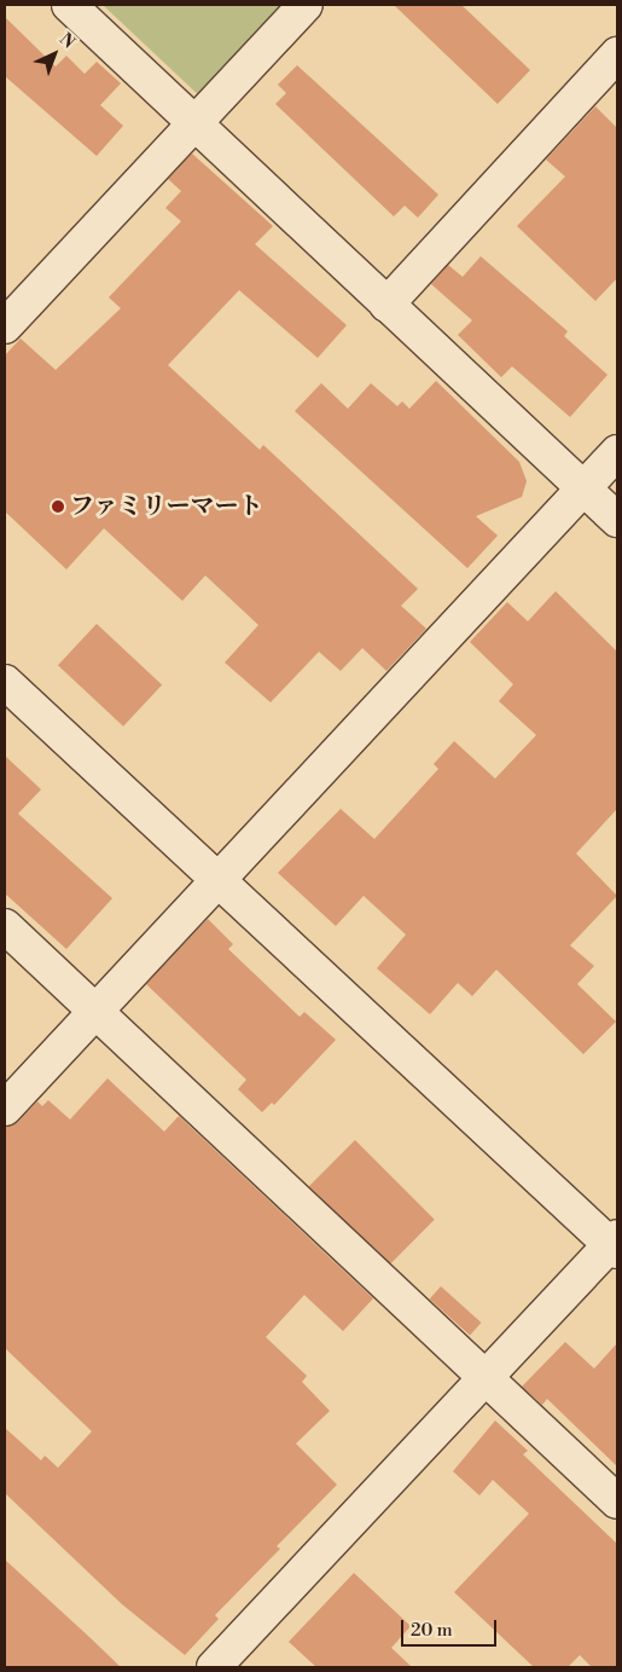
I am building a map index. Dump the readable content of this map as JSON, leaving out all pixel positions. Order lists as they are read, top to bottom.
{
  "places": ["ファミリーマート"],
  "scale_bar": "20 m",
  "north": "top right"
}
